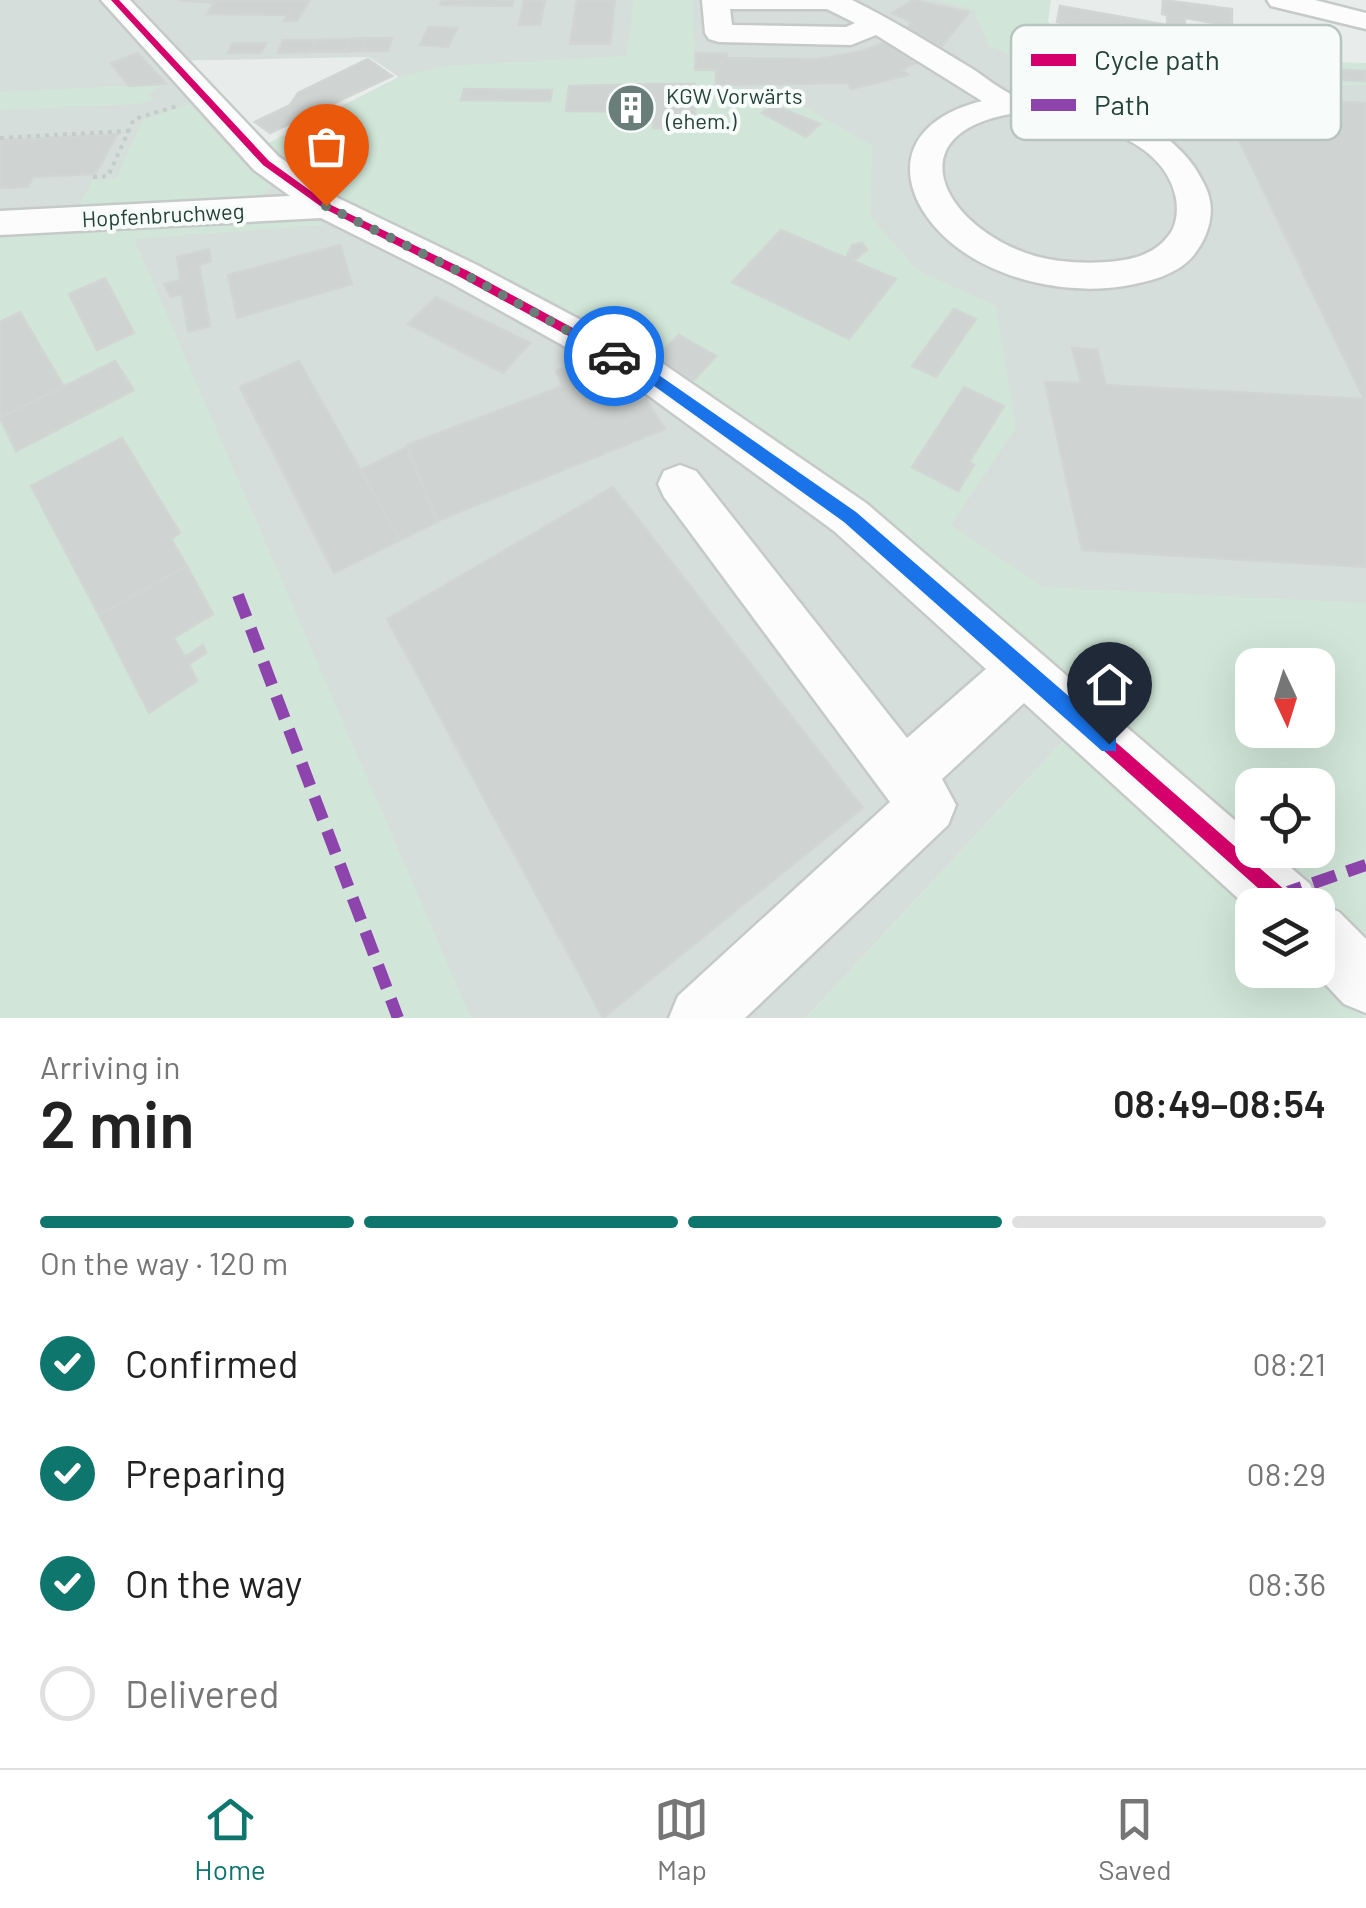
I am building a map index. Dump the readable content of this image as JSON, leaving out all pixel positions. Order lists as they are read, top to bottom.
{
  "streets": {
    "street": ["Hopfenbruchweg"]
  },
  "places": {
    "building": ["KGW Vorwärts (ehem.)"]
  },
  "legend": ["Cycle path", "Path"],
  "north": "bottom",
  "page": {
    "heading": ["2 min", "Arriving in", "08:49–08:54"],
    "bar": "On the way · 120 m",
    "list": [
      ["Confirmed", "08:21"],
      ["Preparing", "08:29"],
      ["On the way", "08:36"],
      "Delivered"
    ],
    "tabs": ["Home", "Map", "Saved"]
  }
}
